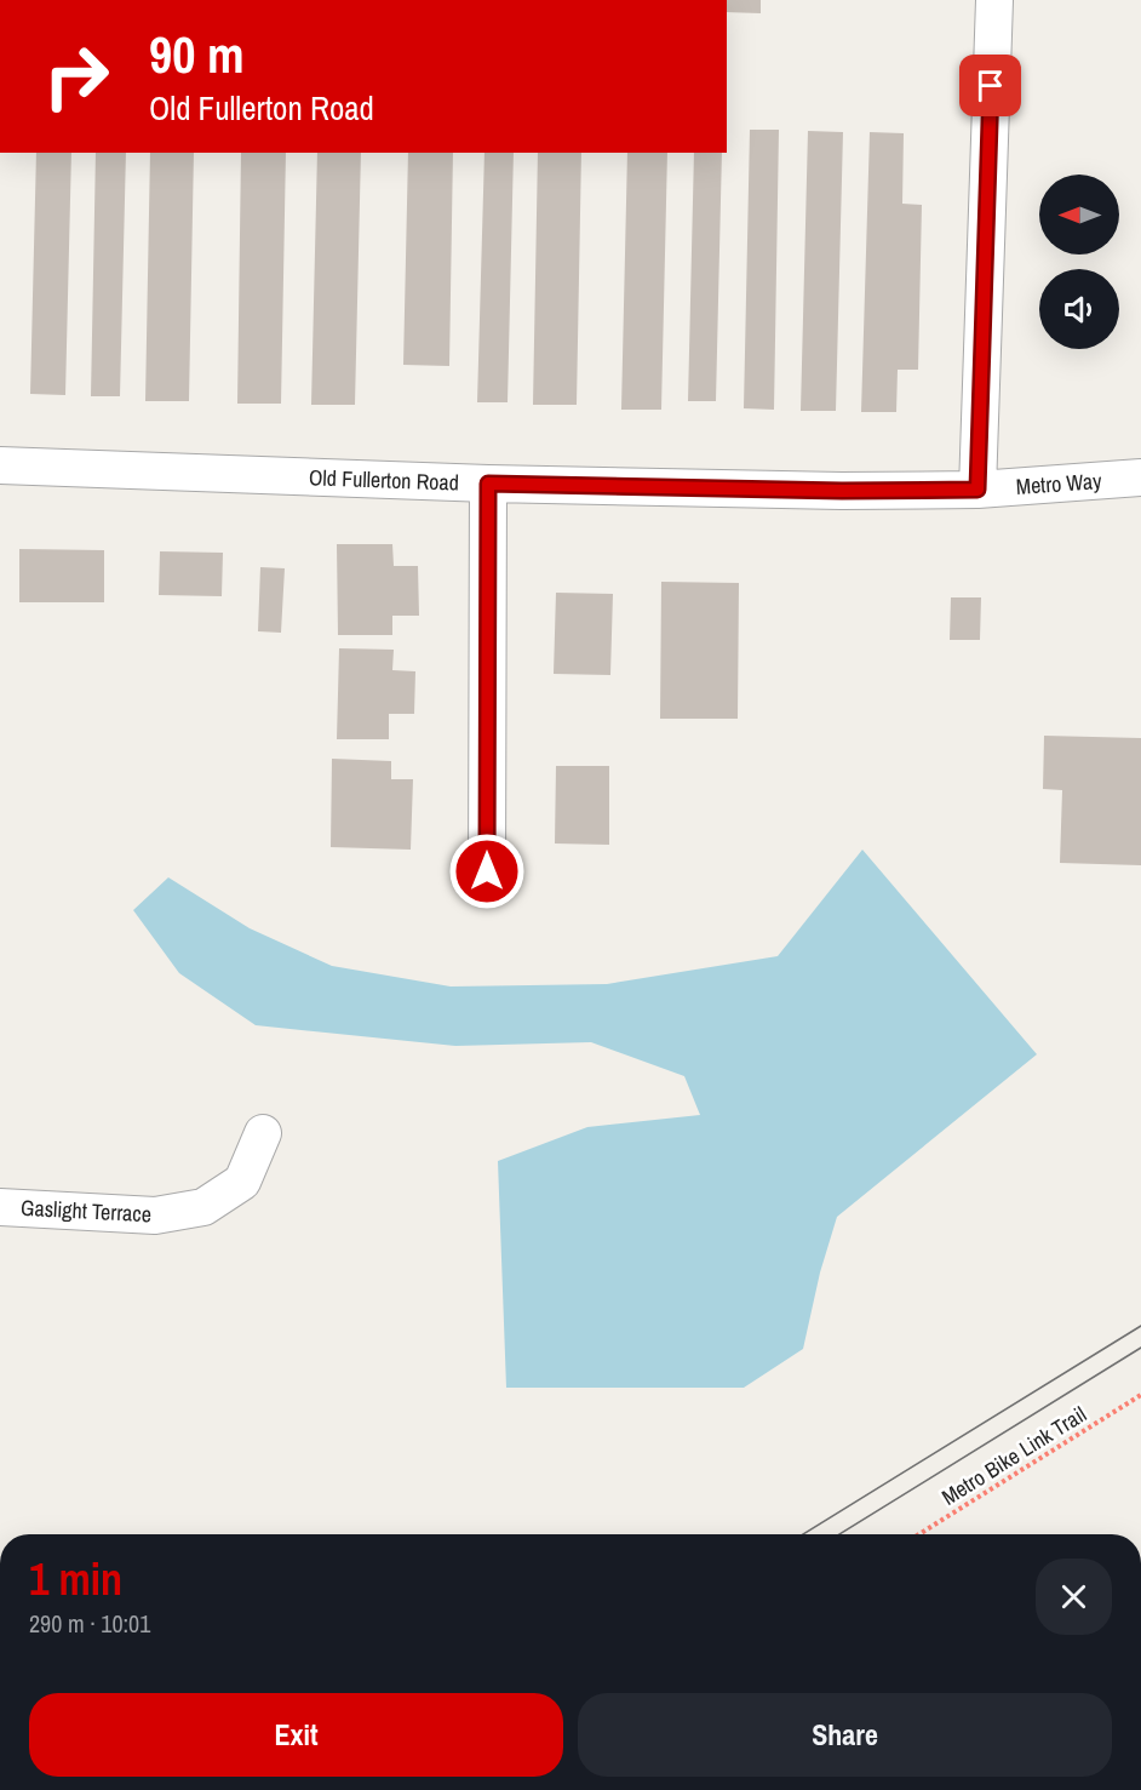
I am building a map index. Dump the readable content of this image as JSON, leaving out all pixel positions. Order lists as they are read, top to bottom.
{
  "streets": {
    "street": ["Old Fullerton Road", "Metro Way", "Gaslight Terrace"],
    "path": ["Metro Bike Link Trail"]
  },
  "crossings": [
    ["Old Fullerton Road", "Metro Way"]
  ],
  "north": "left",
  "page": {
    "turn": ["90 m", "Old Fullerton Road"],
    "heading": ["1 min", "290 m · 10:01"],
    "buttons": ["Exit", "Share"]
  }
}
